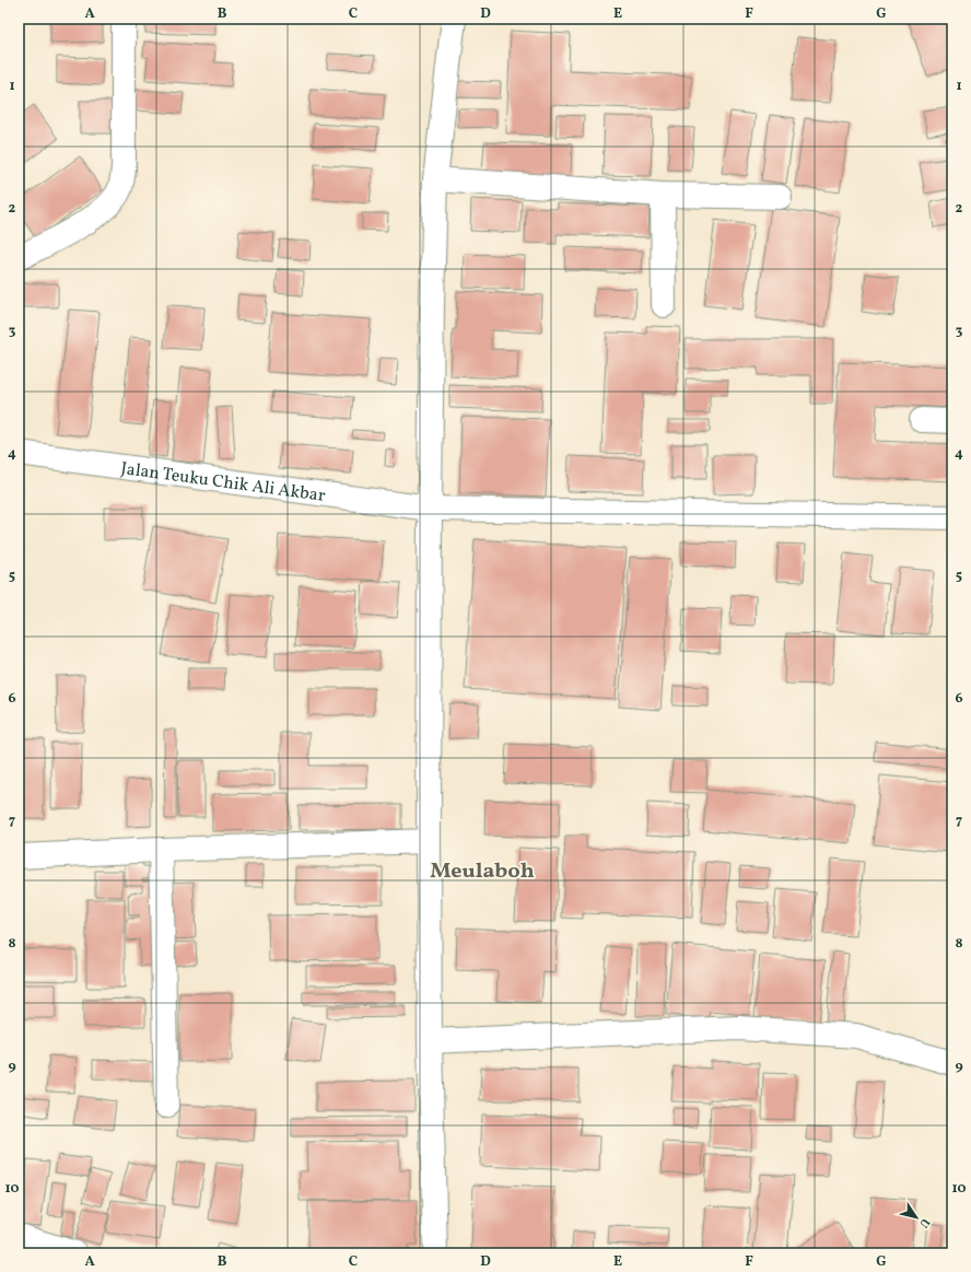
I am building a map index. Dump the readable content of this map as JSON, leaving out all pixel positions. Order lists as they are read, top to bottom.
{
  "streets": {
    "street": ["Jalan Teuku Chik Ali Akbar"]
  },
  "districts": ["Meulaboh"],
  "north": "bottom right",
  "grid": {
    "columns": [
      "A",
      "B",
      "C",
      "D",
      "E",
      "F",
      "G"
    ],
    "rows": [
      "1",
      "2",
      "3",
      "4",
      "5",
      "6",
      "7",
      "8",
      "9",
      "10"
    ]
  }
}
